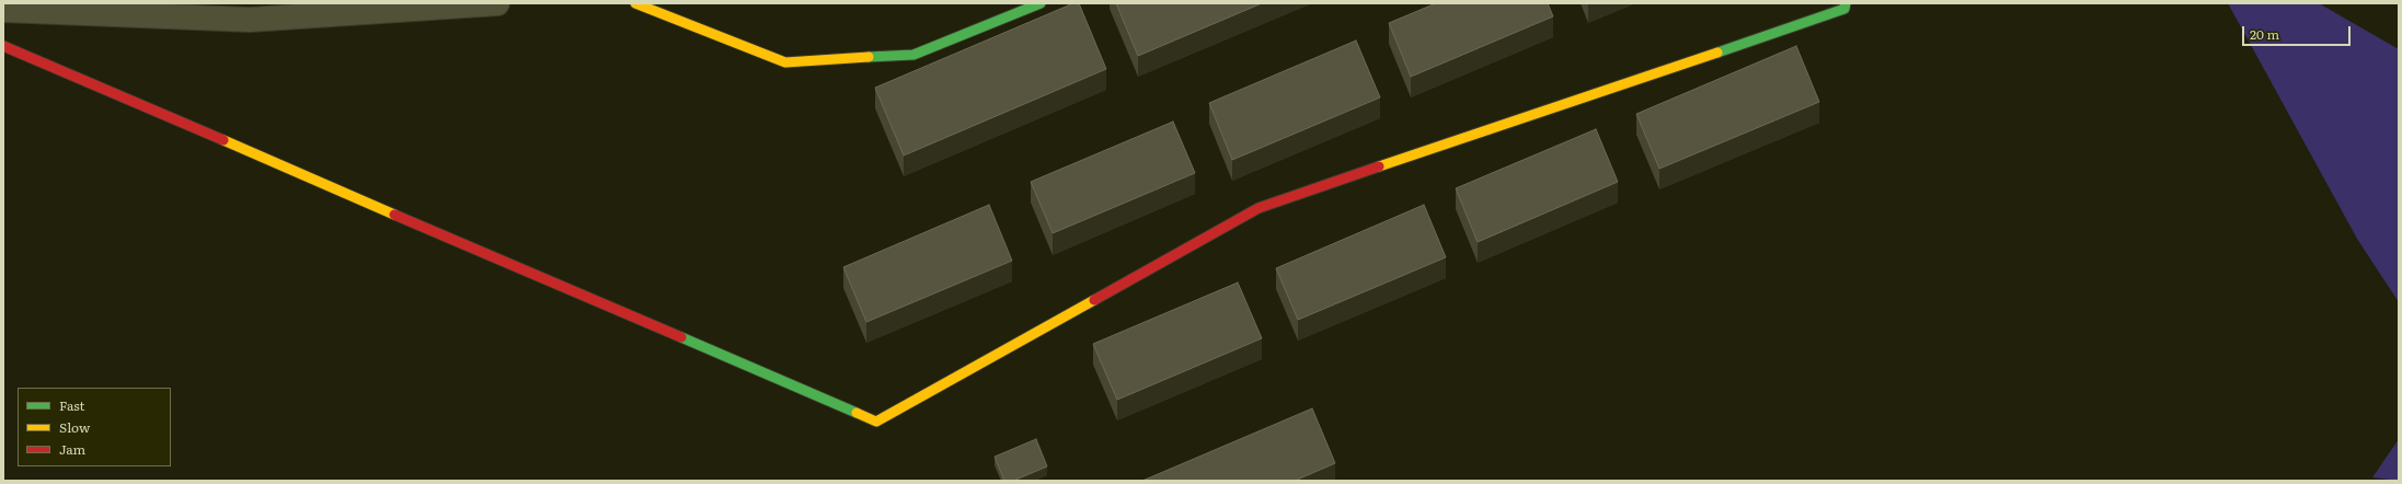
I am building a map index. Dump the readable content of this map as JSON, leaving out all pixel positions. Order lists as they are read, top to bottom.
{
  "legend": ["Fast", "Slow", "Jam"],
  "scale_bar": "20 m"
}
